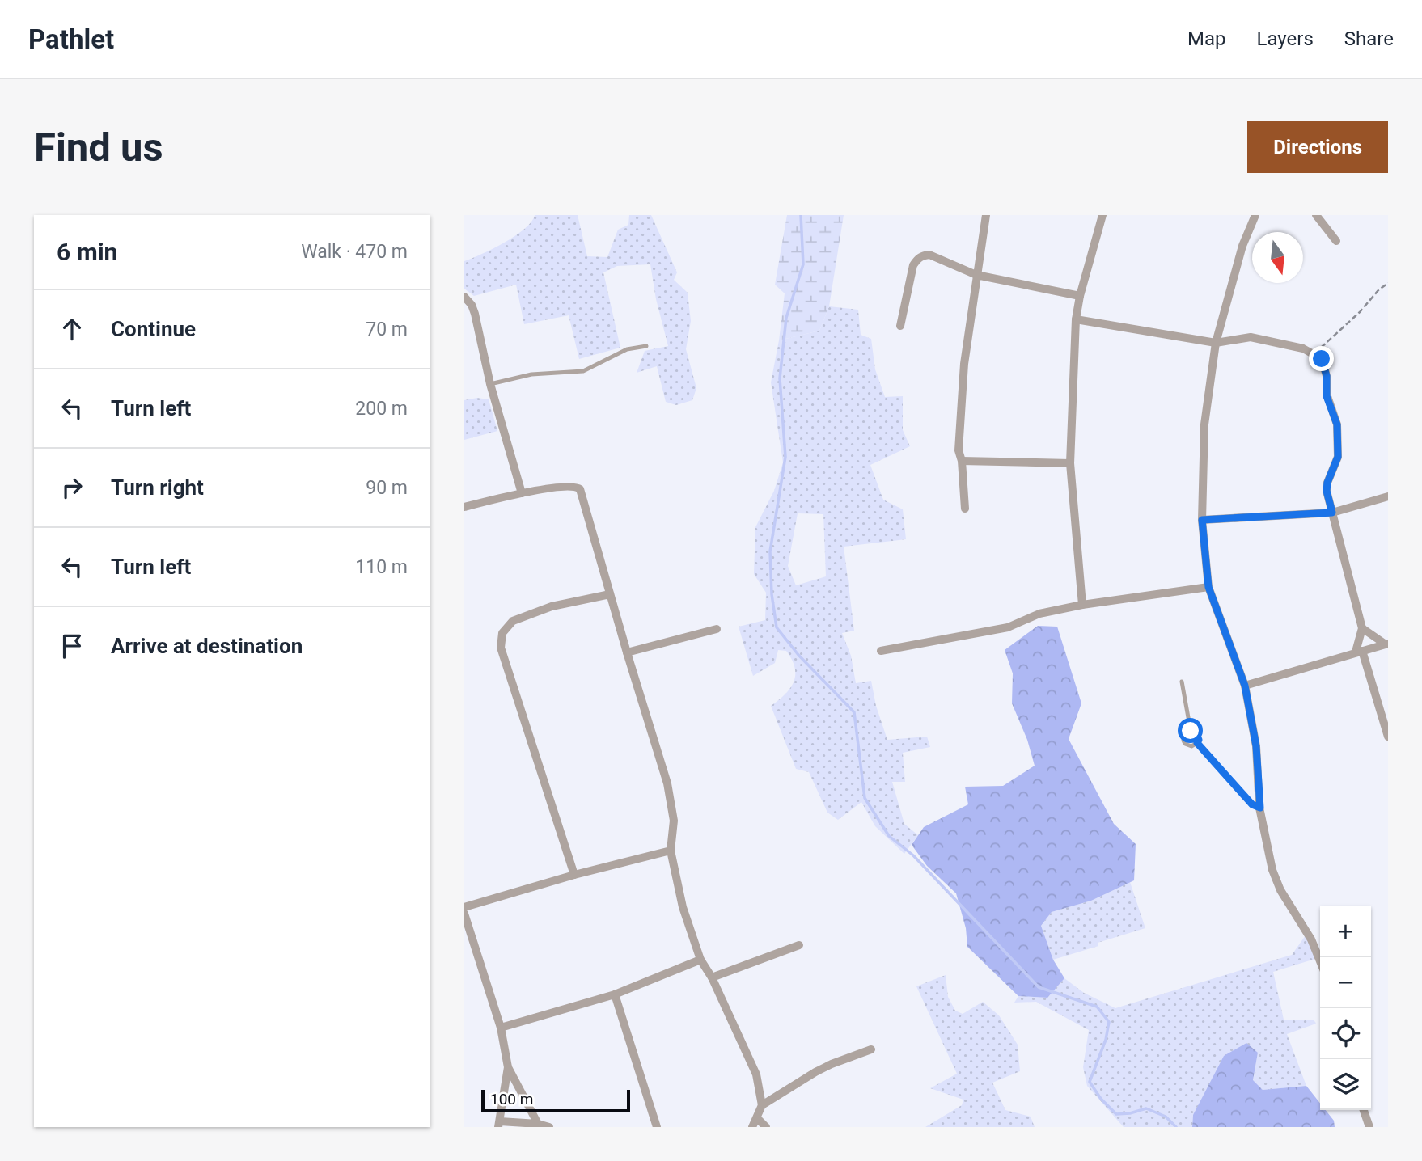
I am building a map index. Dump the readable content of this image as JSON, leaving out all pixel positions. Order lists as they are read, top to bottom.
{
  "scale_bar": "100 m",
  "north": "bottom",
  "page": {
    "header": "Pathlet",
    "nav": ["Map", "Layers", "Share"],
    "buttons": "Directions",
    "title": "Find us",
    "heading": ["6 min", "Walk · 470 m"],
    "list": [
      ["Continue", "70 m"],
      ["Turn left", "200 m"],
      ["Turn right", "90 m"],
      ["Turn left", "110 m"],
      "Arrive at destination"
    ],
    "map_buttons": ["+", "−"],
    "scale": "100 m"
  }
}
